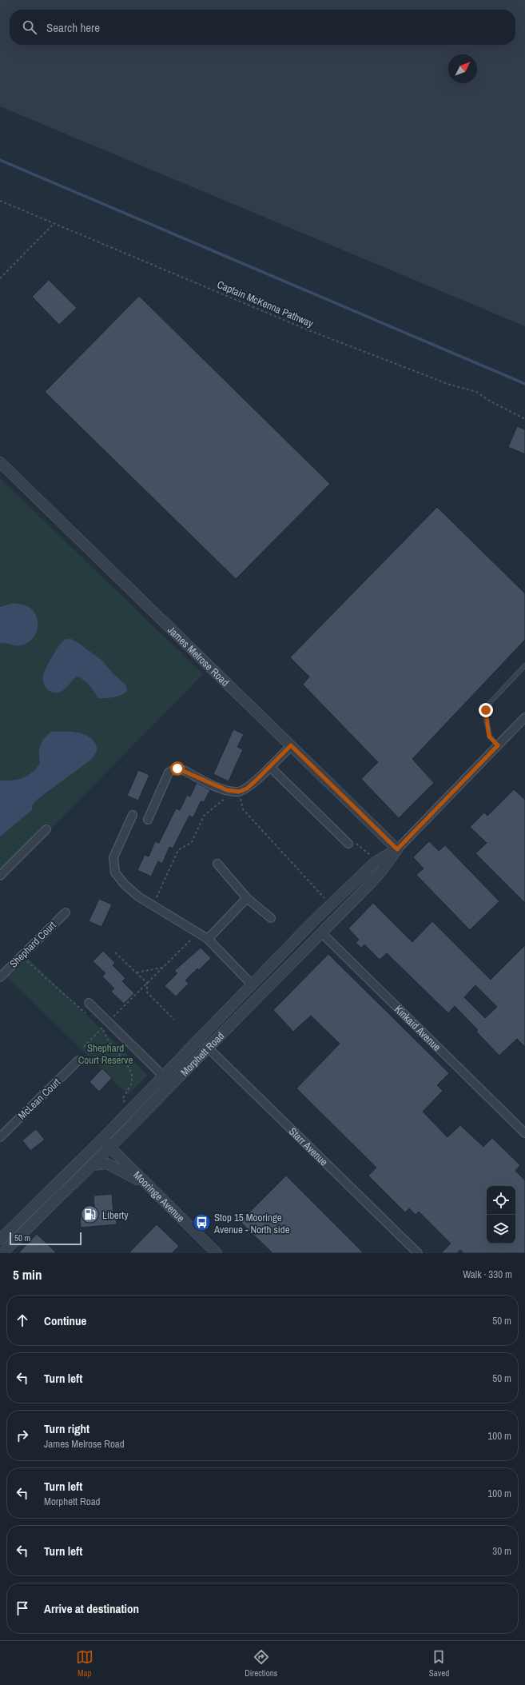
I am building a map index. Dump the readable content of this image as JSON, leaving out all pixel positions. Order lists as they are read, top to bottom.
{
  "streets": {
    "street": [
      "James Melrose Road",
      "Shephard Court",
      "Kinkaid Avenue",
      "Morphett Road",
      "McLean Court",
      "Starr Avenue",
      "Mooringe Avenue"
    ],
    "path": ["Captain McKenna Pathway"]
  },
  "crossings": [
    ["James Melrose Road", "Morphett Road"],
    ["Kinkaid Avenue", "Morphett Road"],
    ["Morphett Road", "Starr Avenue"],
    ["Morphett Road", "Mooringe Avenue"]
  ],
  "parks": ["Shephard Court Reserve"],
  "places": {
    "fuel station": ["Liberty"],
    "bus stop": ["Stop 15 Mooringe Avenue - North side"]
  },
  "scale_bar": "50 m",
  "north": "top right",
  "page": {
    "search": "Search here",
    "scale": "50 m",
    "heading": ["5 min", "Walk · 330 m"],
    "list": [
      ["Continue", "50 m"],
      ["Turn left", "50 m"],
      ["Turn right", "James Melrose Road", "100 m"],
      ["Turn left", "Morphett Road", "100 m"],
      ["Turn left", "30 m"],
      "Arrive at destination"
    ],
    "nav": ["Map", "Directions", "Saved"]
  }
}
